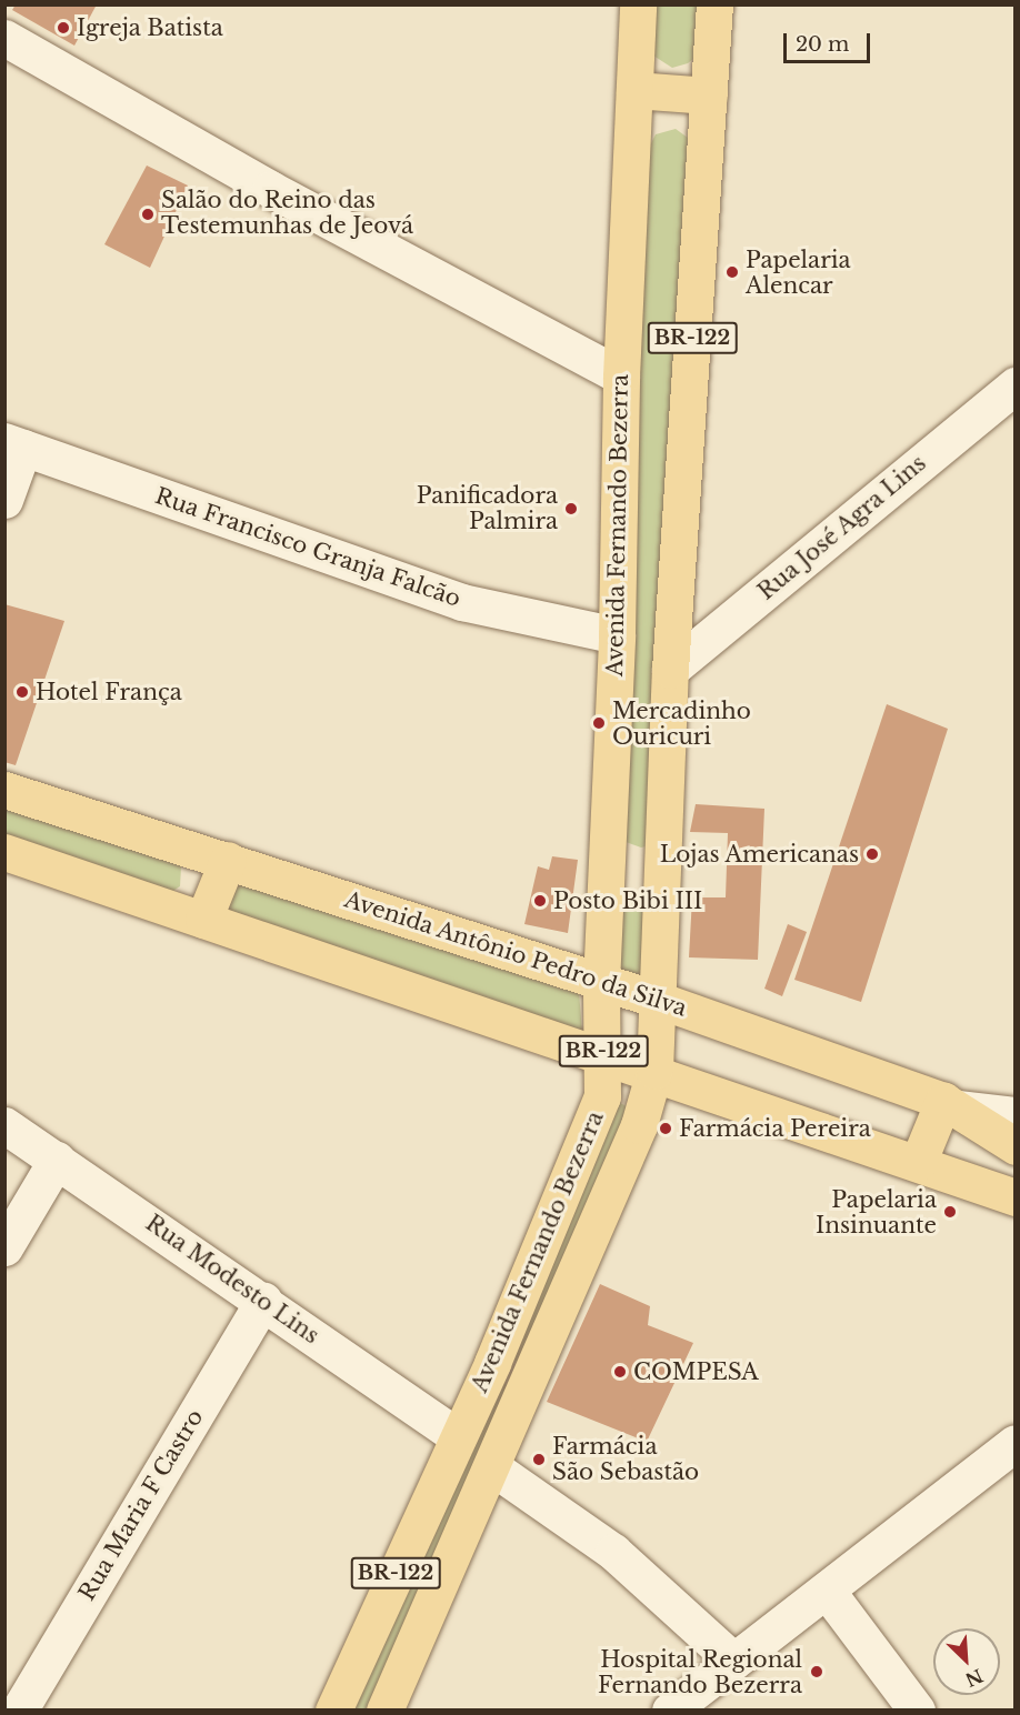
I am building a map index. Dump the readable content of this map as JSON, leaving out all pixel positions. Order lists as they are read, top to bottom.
{
  "streets": {
    "main road": ["BR-122", "Avenida Fernando Bezerra", "Avenida Antônio Pedro da Silva"],
    "street": [
      "Rua José Agra Lins",
      "Rua Francisco Granja Falcão",
      "Rua Modesto Lins",
      "Rua Maria F Castro"
    ]
  },
  "crossings": [
    ["Avenida Fernando Bezerra", "Rua José Agra Lins"],
    ["Avenida Fernando Bezerra", "Rua Francisco Granja Falcão"],
    ["Avenida Fernando Bezerra", "Avenida Antônio Pedro da Silva"],
    ["Avenida Fernando Bezerra", "Rua Modesto Lins"],
    ["Rua Modesto Lins", "Rua Maria F Castro"]
  ],
  "places": [
    "Igreja Batista",
    "Salão do Reino das Testemunhas de Jeová",
    "Papelaria Alencar",
    "Panificadora Palmira",
    "Hotel França",
    "Mercadinho Ouricuri",
    "Lojas Americanas",
    "Posto Bibi III",
    "Farmácia Pereira",
    "Papelaria Insinuante",
    "COMPESA",
    "Farmácia São Sebastão",
    "Hospital Regional Fernando Bezerra"
  ],
  "scale_bar": "20 m",
  "north": "bottom right"
}
